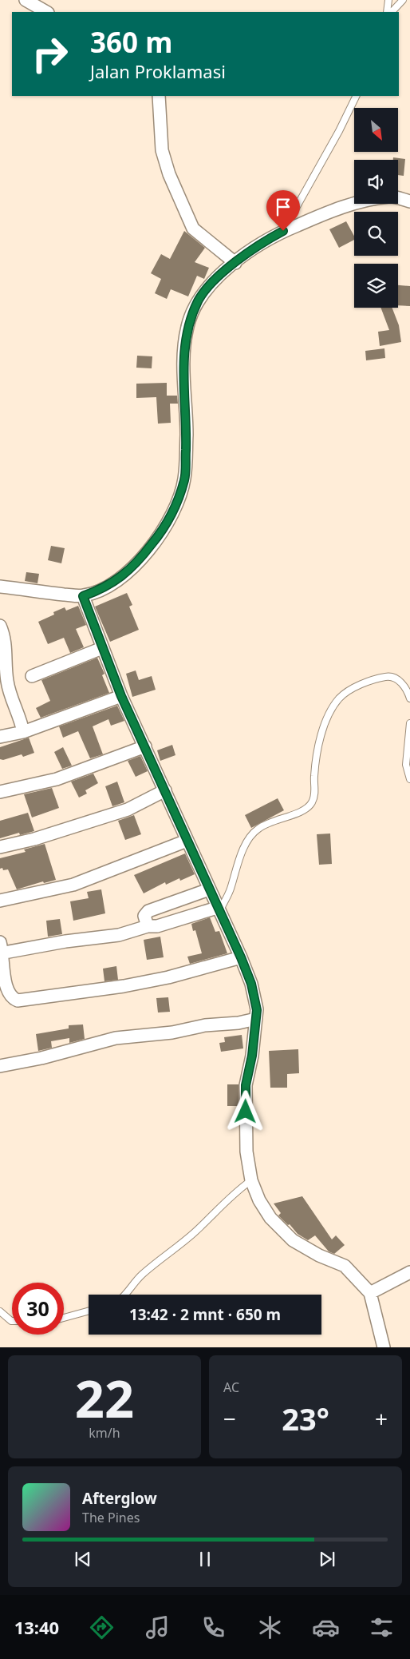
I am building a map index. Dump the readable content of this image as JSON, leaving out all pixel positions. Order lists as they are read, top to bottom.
{
  "north": "bottom right",
  "page": {
    "turn": ["360 m", "Jalan Proklamasi"],
    "limit": "30",
    "trip": "13:42 · 2 mnt · 650 m",
    "tile": [
      ["22", "km/h"],
      "AC"
    ],
    "heat": ["−", "23°", "+"],
    "song": ["Afterglow", "The Pines"],
    "tabs": "13:40"
  }
}
